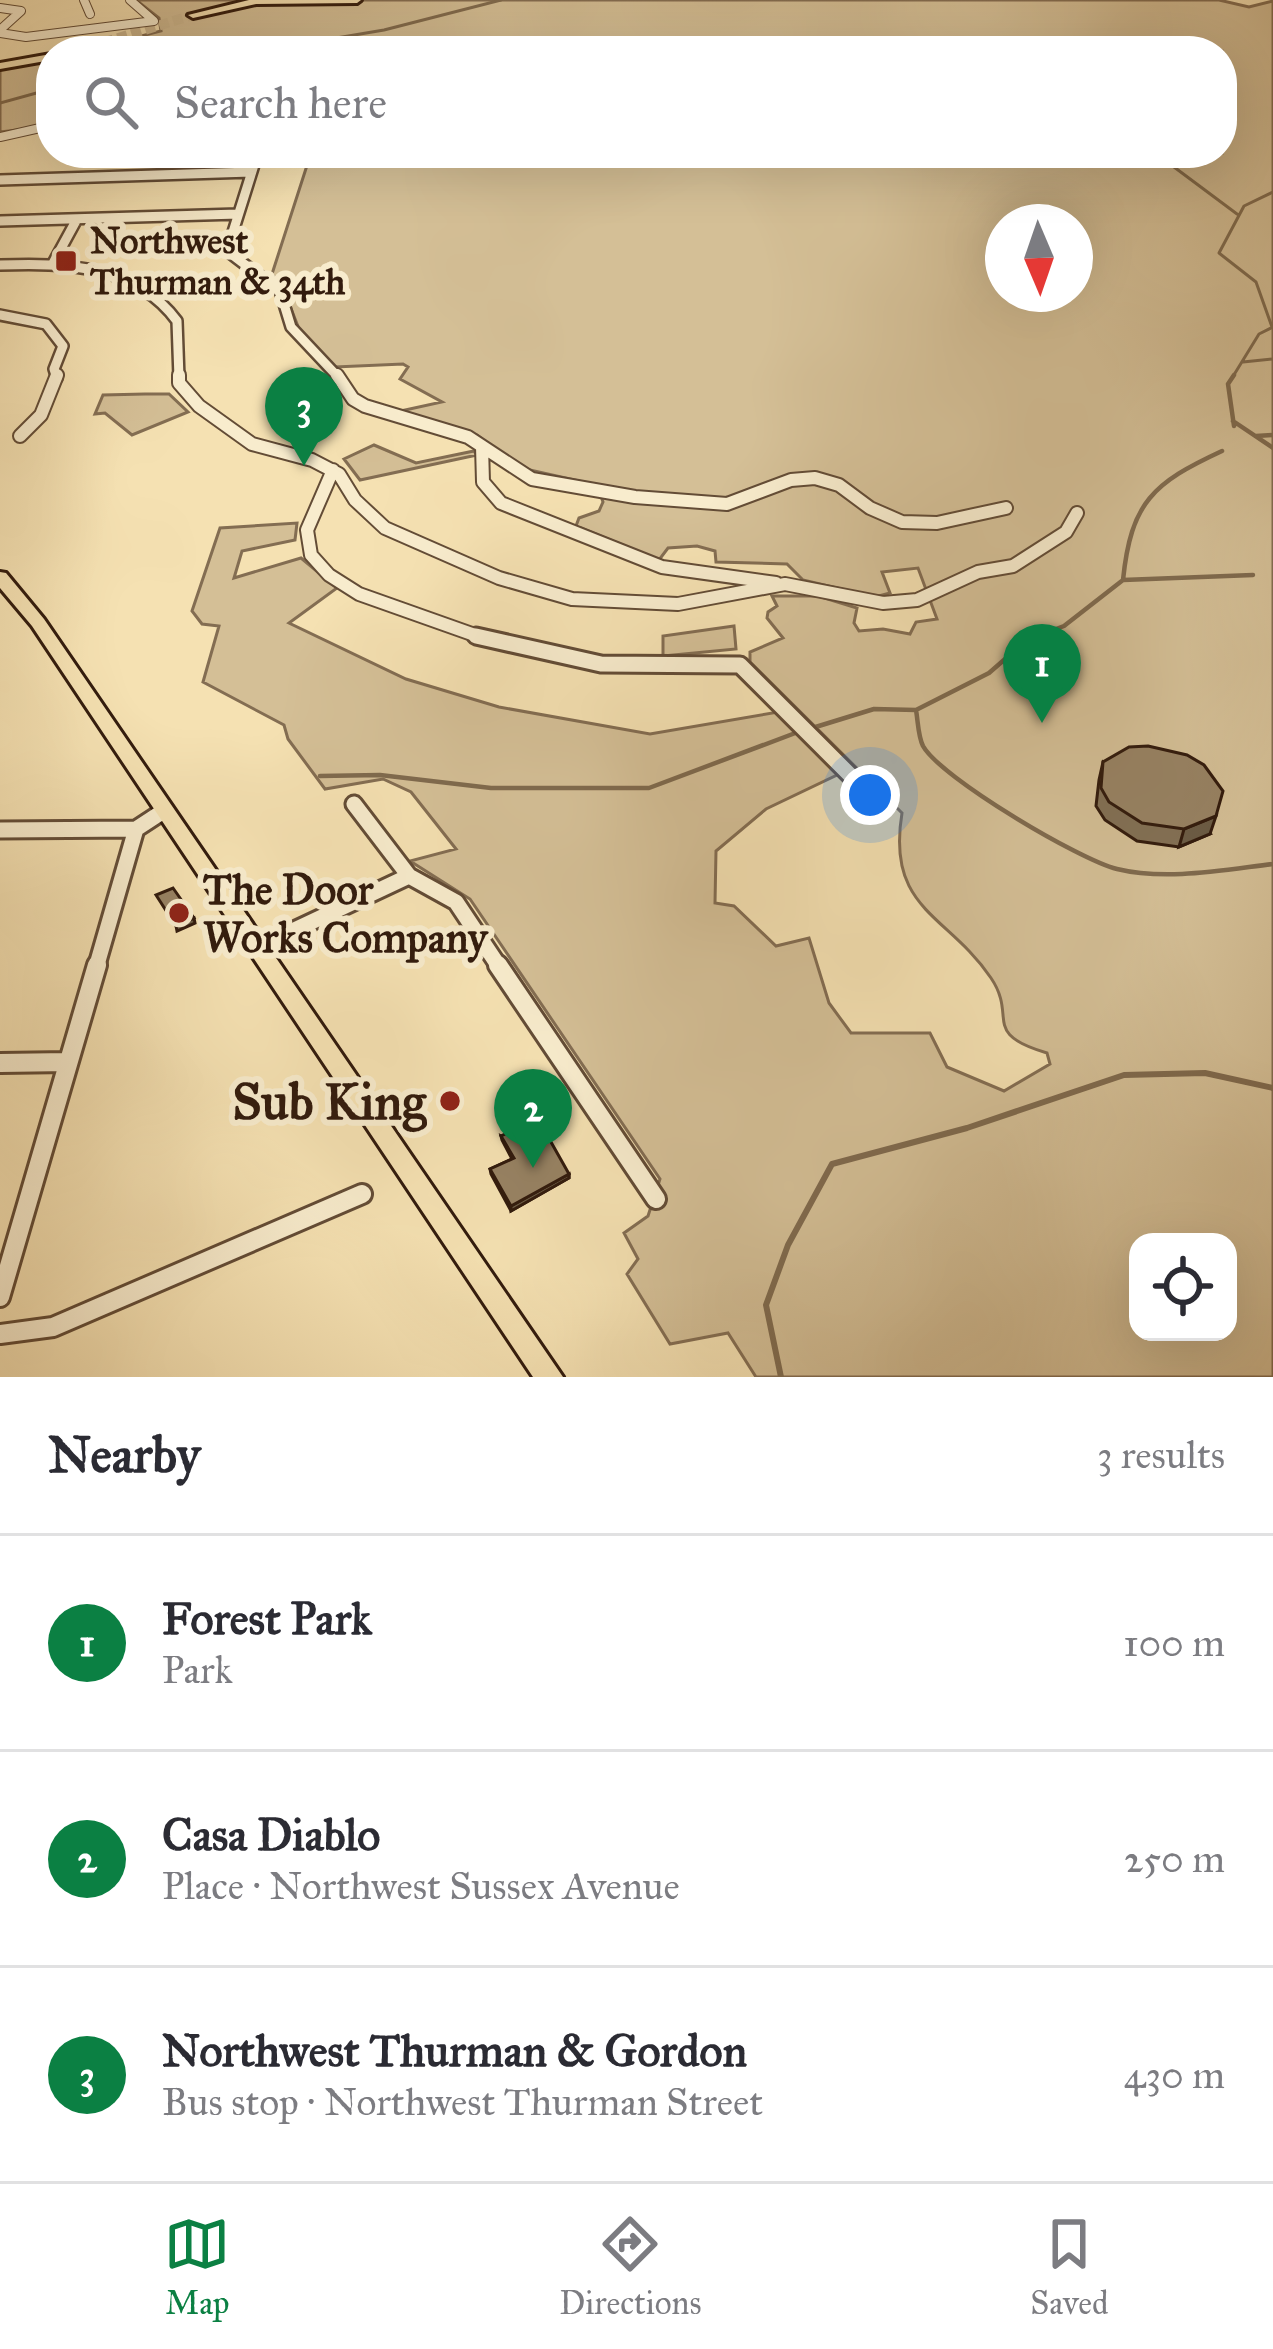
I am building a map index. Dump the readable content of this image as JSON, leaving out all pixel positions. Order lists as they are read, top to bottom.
{
  "places": {
    "transit": ["Northwest Thurman & 34th"],
    "other": ["The Door Works Company", "Sub King"]
  },
  "north": "bottom",
  "page": {
    "search": "Search here",
    "pins": ["3", "1", "2"],
    "heading": ["Nearby", "3 results"],
    "list": [
      {
        "mark": "1",
        "name": "Forest Park",
        "note": "Park",
        "value": "100 m"
      },
      {
        "mark": "2",
        "name": "Casa Diablo",
        "note": "Place · Northwest Sussex Avenue",
        "value": "250 m"
      },
      {
        "mark": "3",
        "name": "Northwest Thurman & Gordon",
        "note": "Bus stop · Northwest Thurman Street",
        "value": "430 m"
      }
    ],
    "nav": ["Map", "Directions", "Saved"]
  }
}
